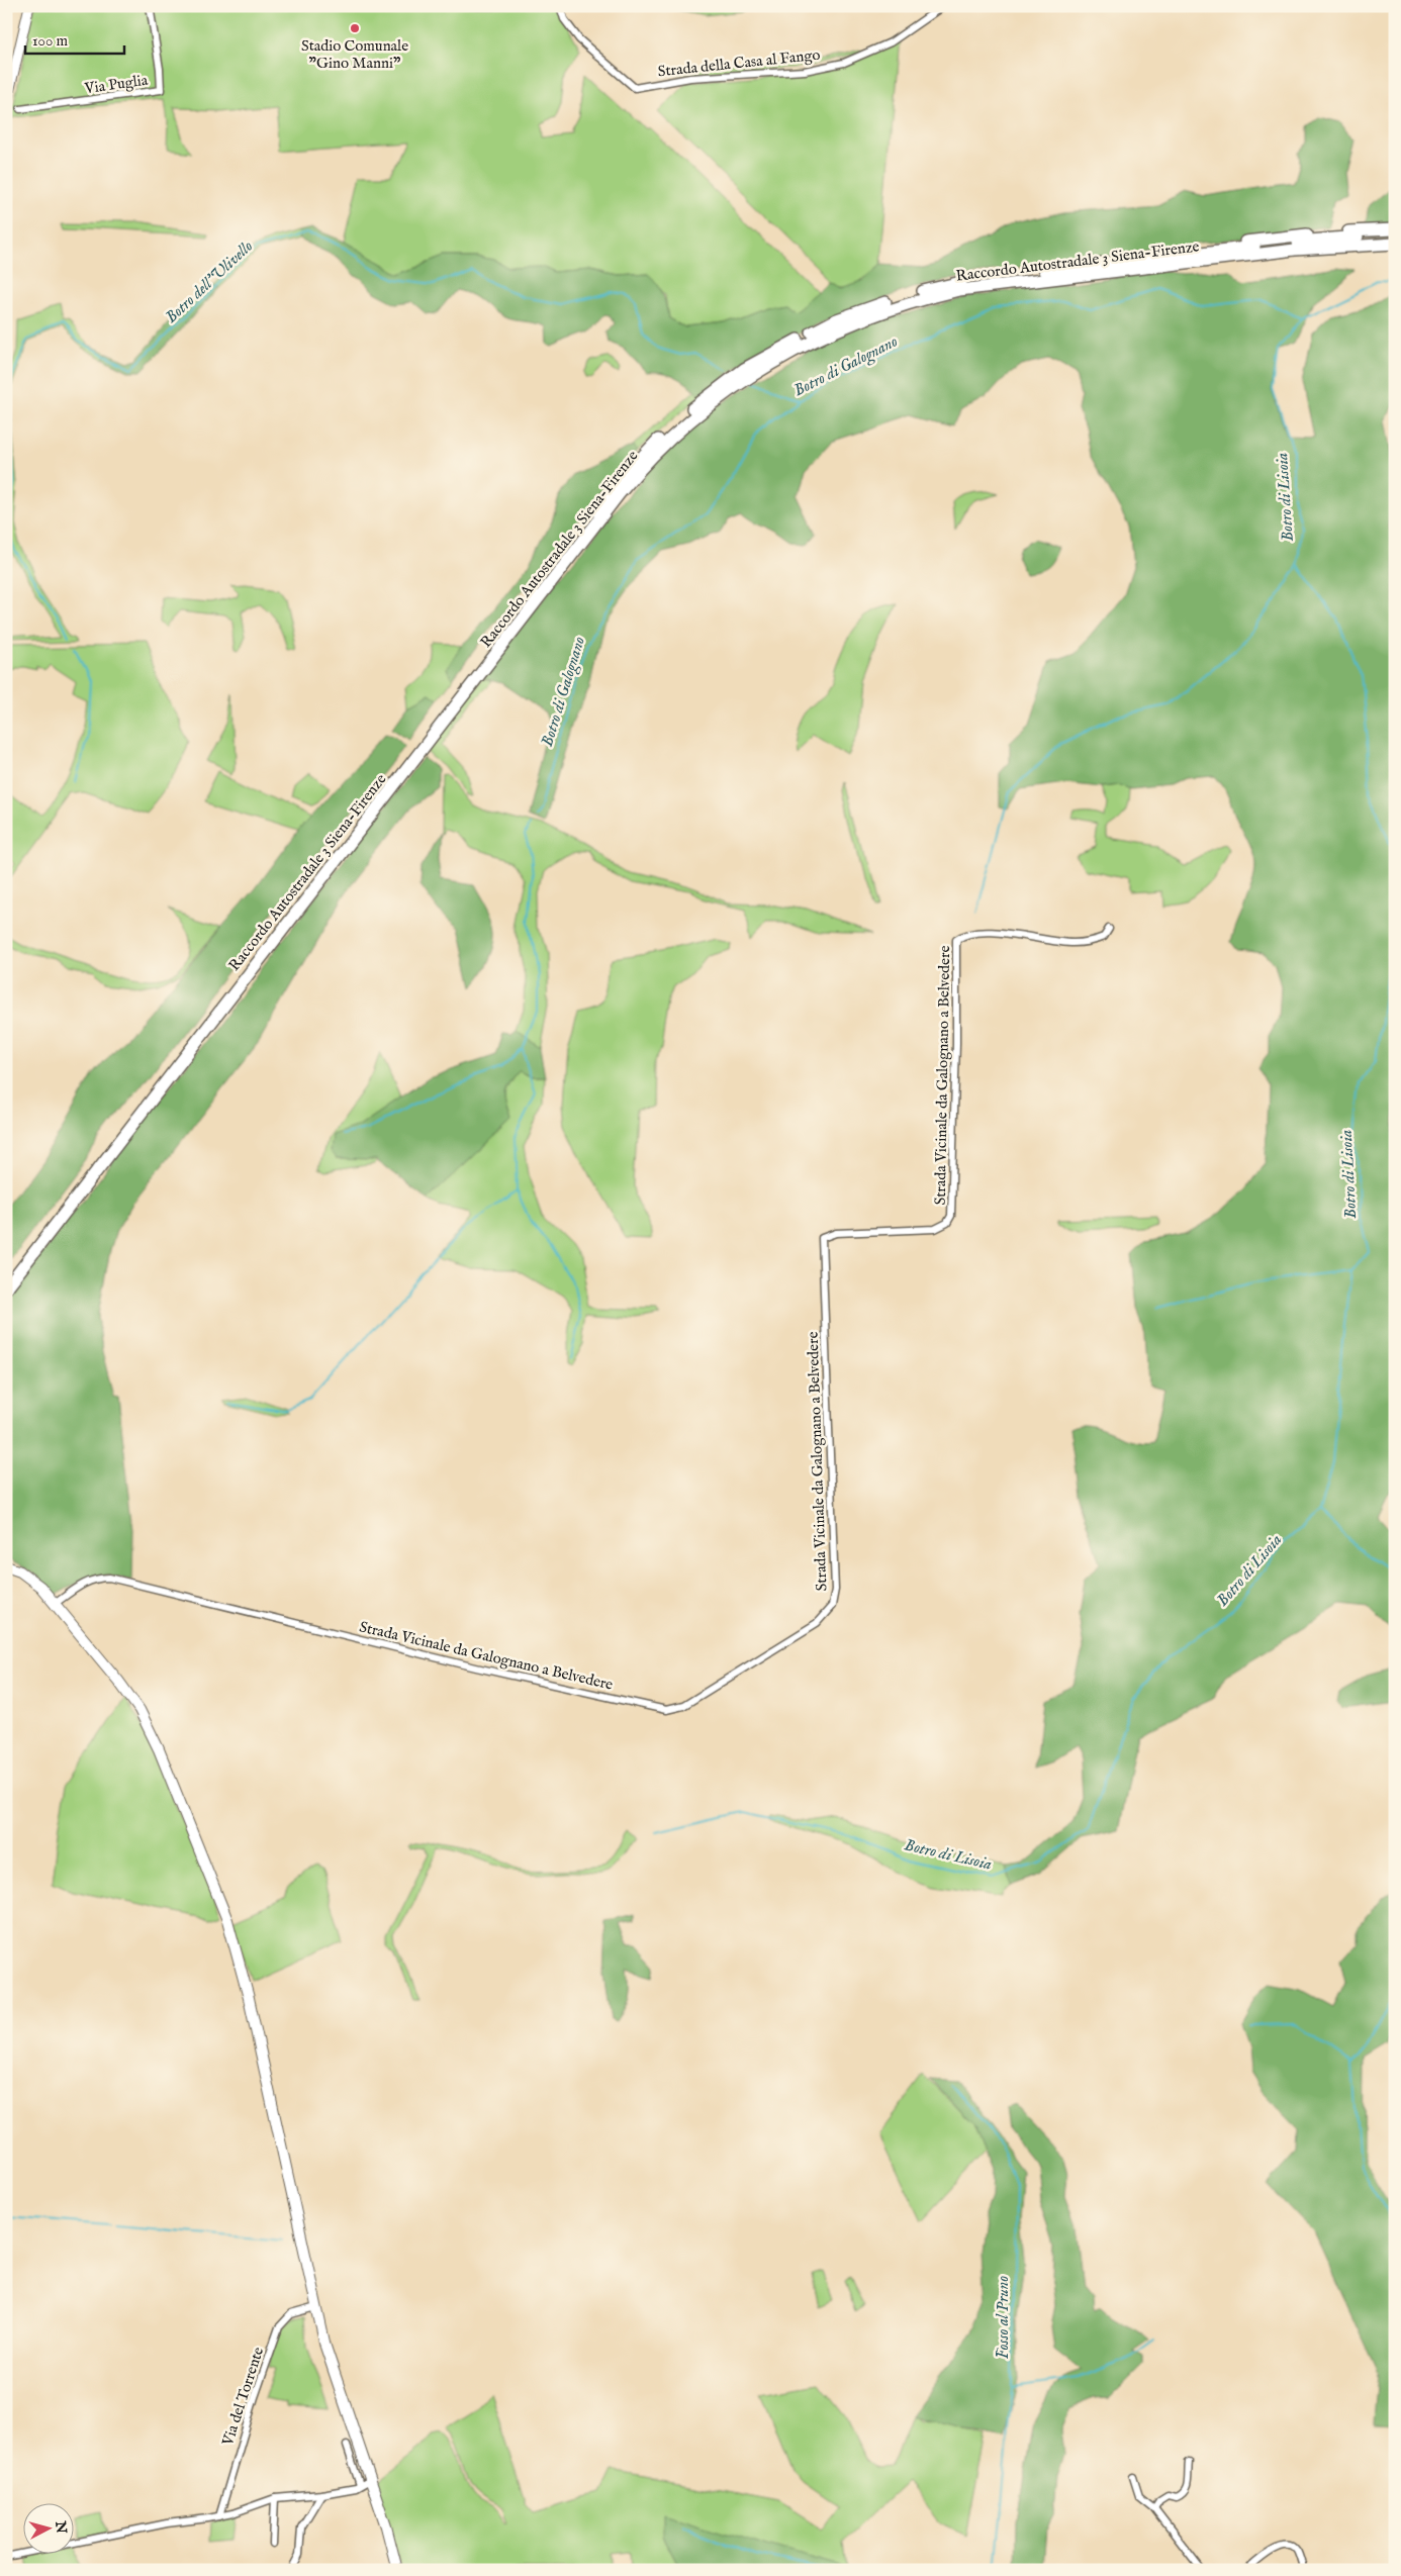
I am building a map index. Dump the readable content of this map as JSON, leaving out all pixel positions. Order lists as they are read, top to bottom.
{
  "streets": {
    "highway": ["Raccordo Autostradale 3 Siena-Firenze"],
    "street": [
      "Strada della Casa al Fango",
      "Via Puglia",
      "Strada Vicinale da Galognano a Belvedere",
      "Via del Torrente"
    ]
  },
  "water": [
    "Botro dell'Ulivello",
    "Botro di Galognano",
    "Botro di Lisoia",
    "Fosso al Pruno"
  ],
  "places": ["Stadio Comunale \"Gino Manni\""],
  "scale_bar": "100 m",
  "north": "right"
}
